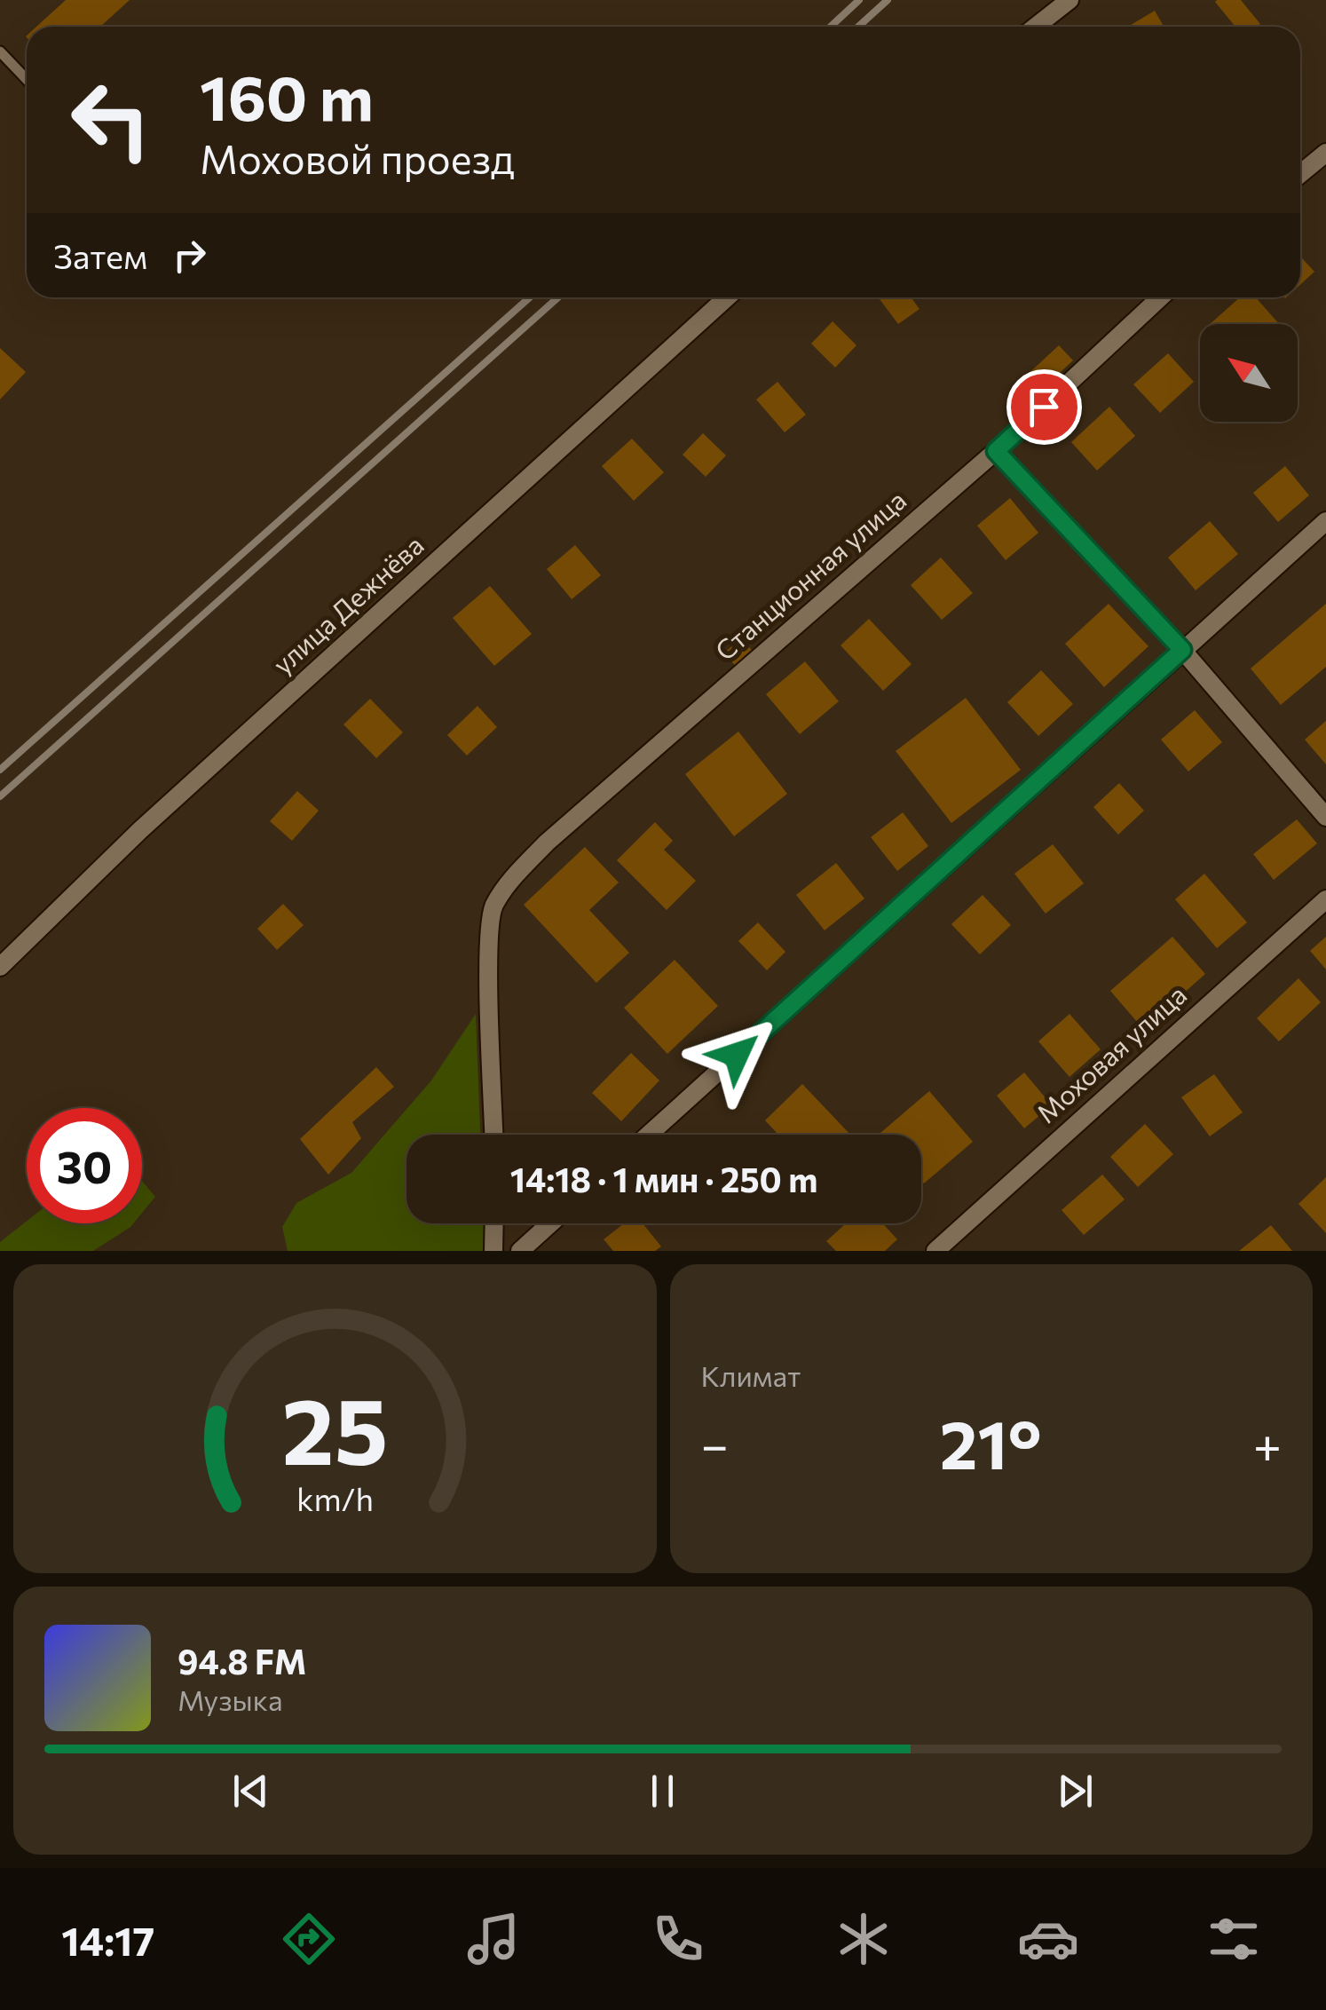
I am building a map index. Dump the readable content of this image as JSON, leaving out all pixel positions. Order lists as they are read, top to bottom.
{
  "streets": {
    "street": ["Станционная улица", "улица Дежнёва", "Моховая улица"]
  },
  "north": "top left",
  "page": {
    "turn": ["160 m", "Моховой проезд"],
    "then": "Затем",
    "limit": "30",
    "trip": "14:18 · 1 мин · 250 m",
    "tile": "Климат",
    "heat": ["−", "21°", "+"],
    "song": ["94.8 FM", "Музыка"],
    "tabs": "14:17",
    "gauge": ["25", "km/h"]
  }
}
